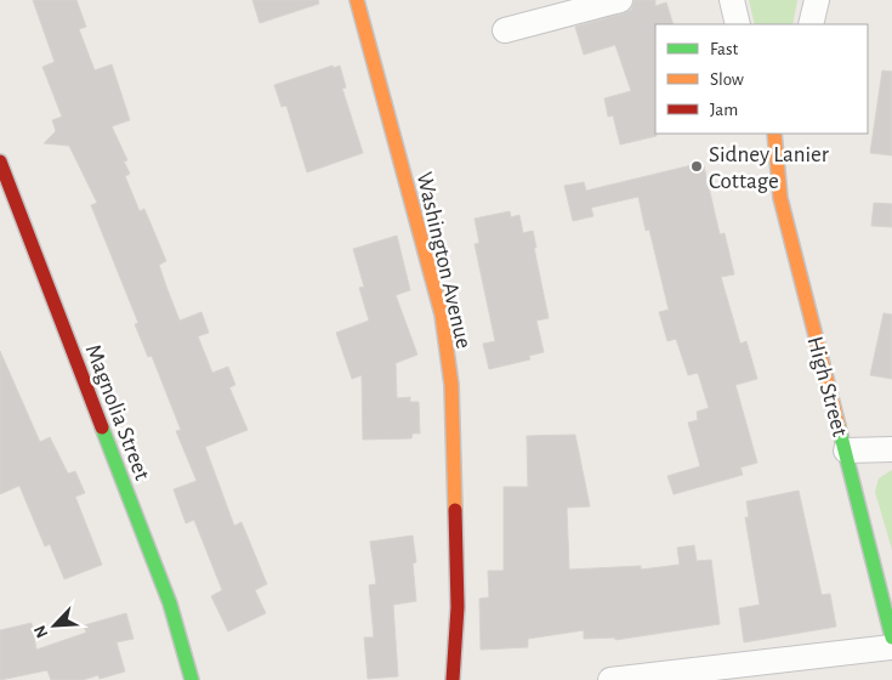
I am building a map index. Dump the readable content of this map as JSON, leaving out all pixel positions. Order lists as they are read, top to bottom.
{
  "streets": {
    "street": ["Washington Avenue", "High Street", "Magnolia Street"]
  },
  "places": ["Sidney Lanier Cottage"],
  "legend": ["Fast", "Slow", "Jam"],
  "north": "bottom left"
}
